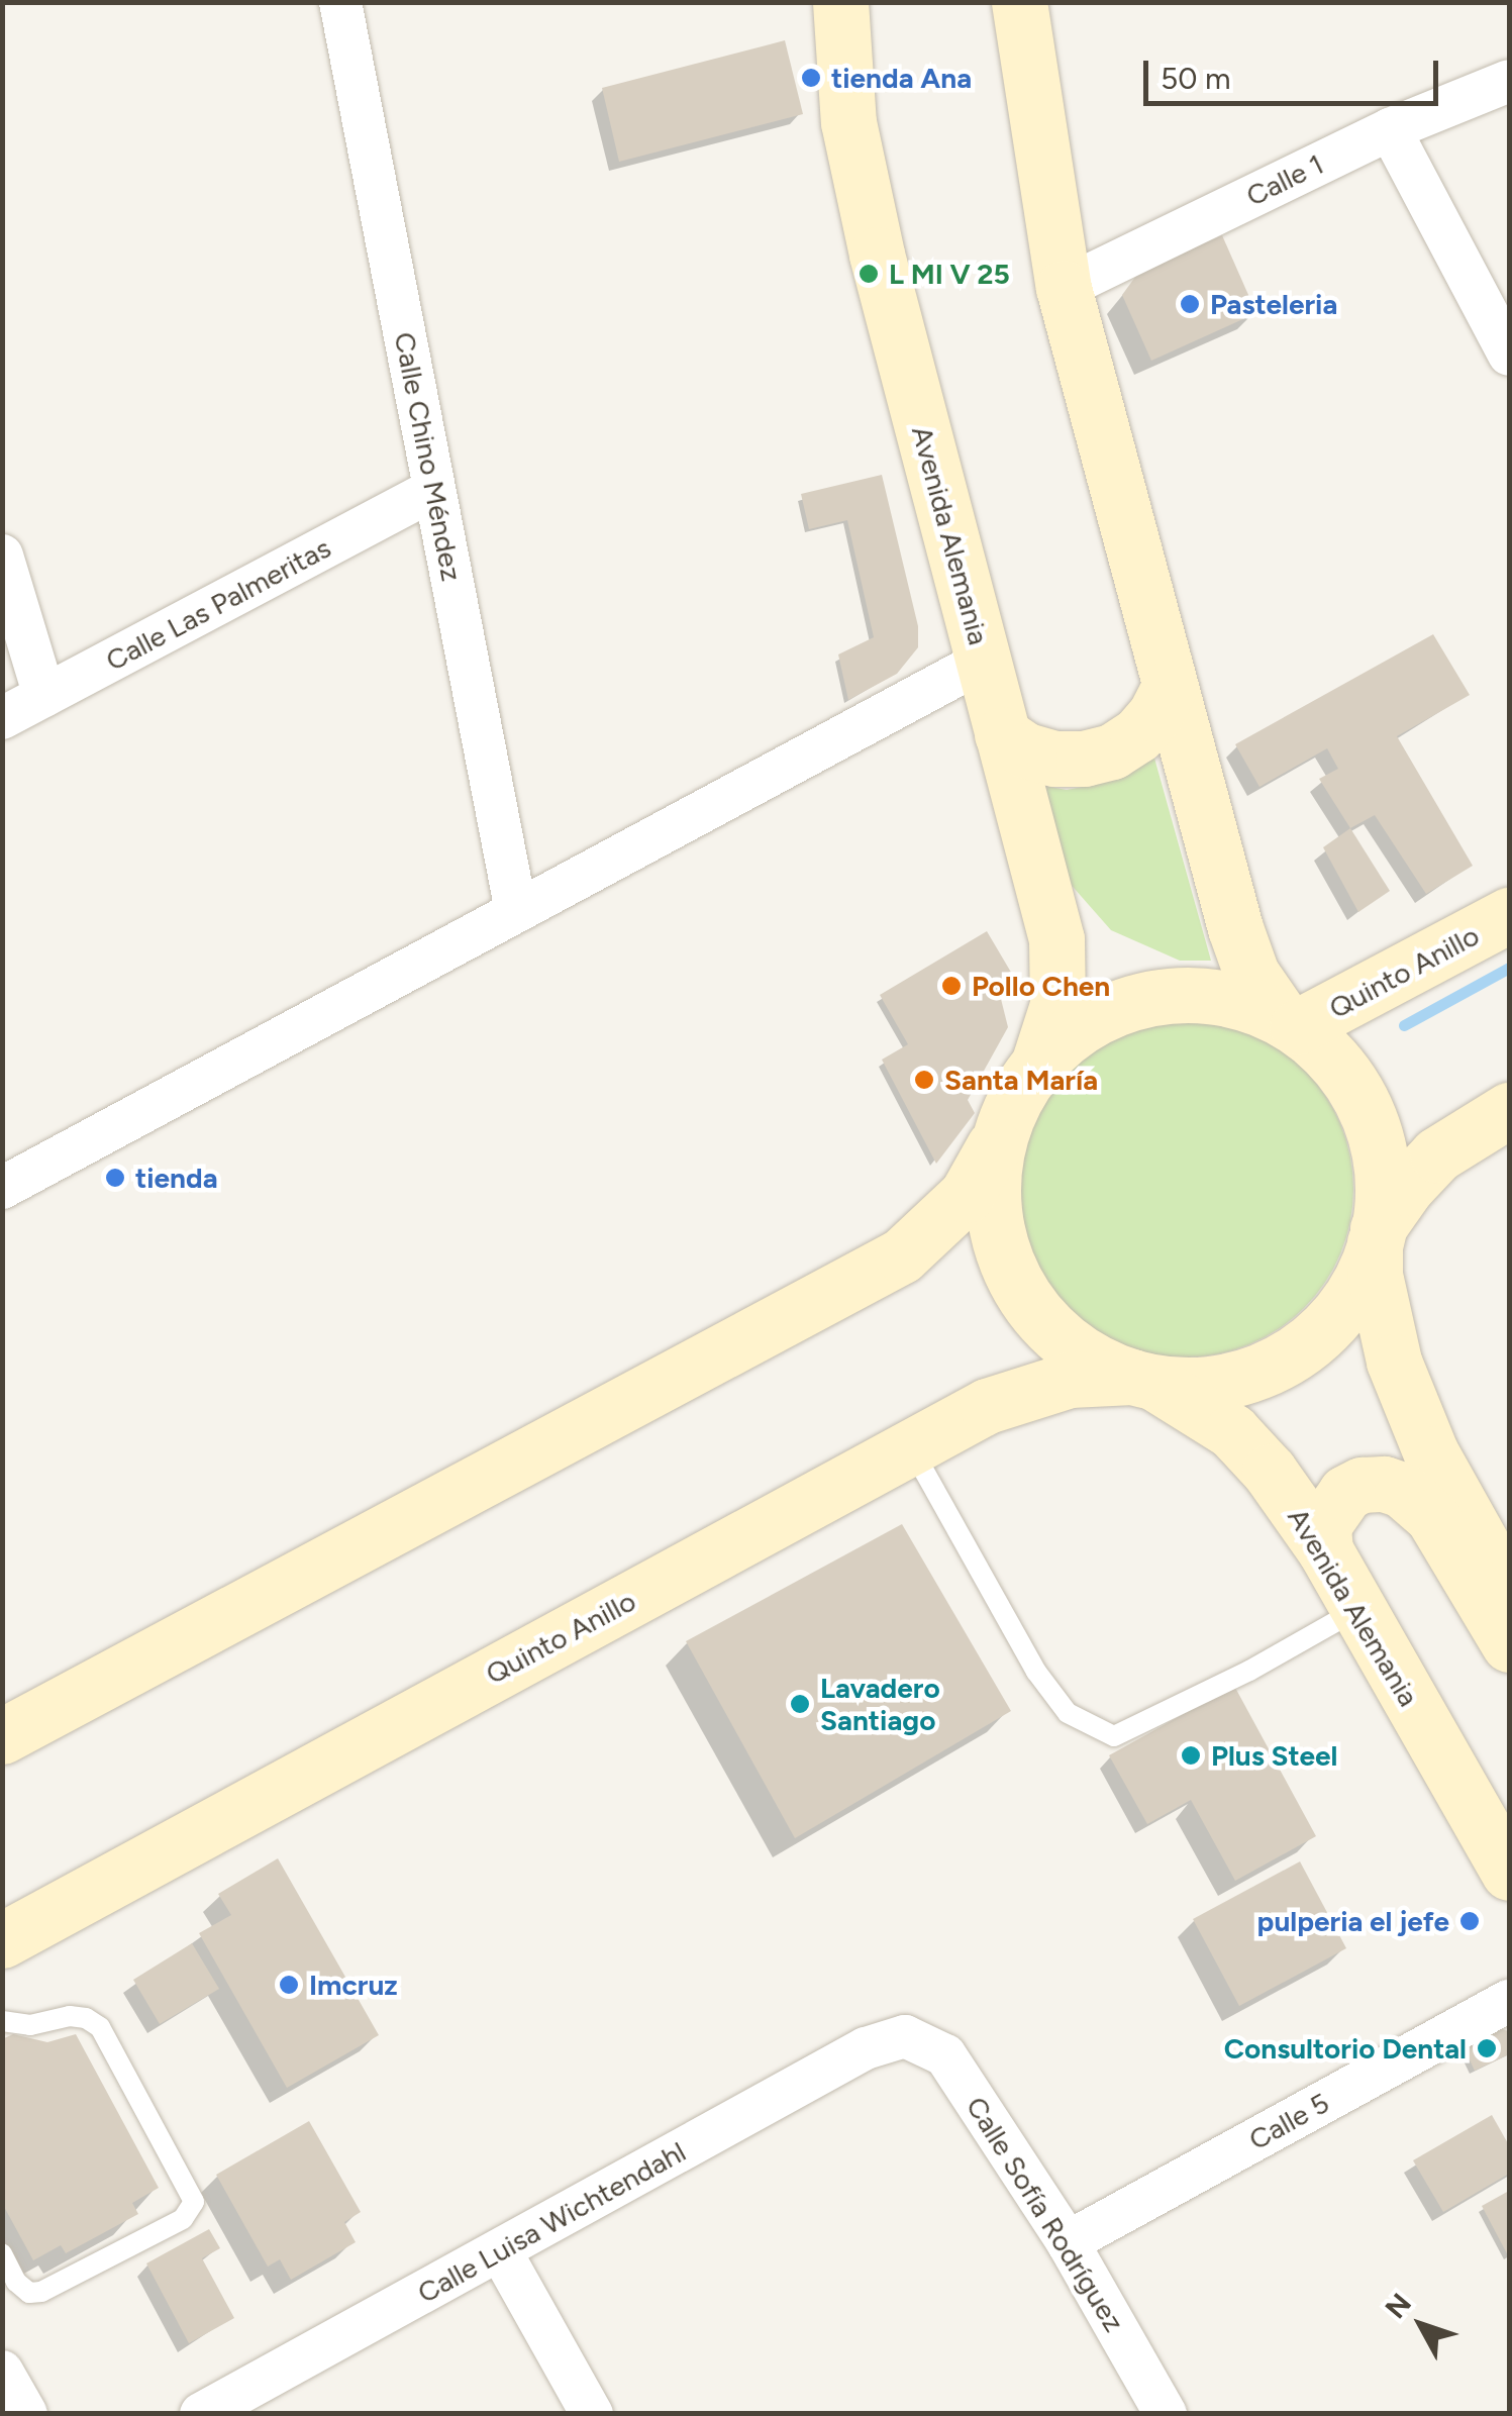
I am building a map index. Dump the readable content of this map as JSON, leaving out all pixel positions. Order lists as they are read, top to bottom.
{
  "streets": {
    "main road": ["Avenida Alemania", "Quinto Anillo"],
    "street": [
      "Calle 1",
      "Calle Chino Méndez",
      "Calle Las Palmeritas",
      "Calle 5",
      "Calle Sofía Rodríguez",
      "Calle Luisa Wichtendahl"
    ]
  },
  "crossings": [
    ["Calle Chino Méndez", "Calle Las Palmeritas"],
    ["Avenida Alemania", "Quinto Anillo"],
    ["Calle 5", "Calle Sofía Rodríguez"],
    ["Calle Sofía Rodríguez", "Calle Luisa Wichtendahl"]
  ],
  "places": [
    "tienda Ana",
    "L MI V 25",
    "Pasteleria",
    "Pollo Chen",
    "Santa María",
    "tienda",
    "Lavadero Santiago",
    "Plus Steel",
    "pulperia el jefe",
    "Imcruz",
    "Consultorio Dental"
  ],
  "scale_bar": "50 m",
  "north": "top left"
}
